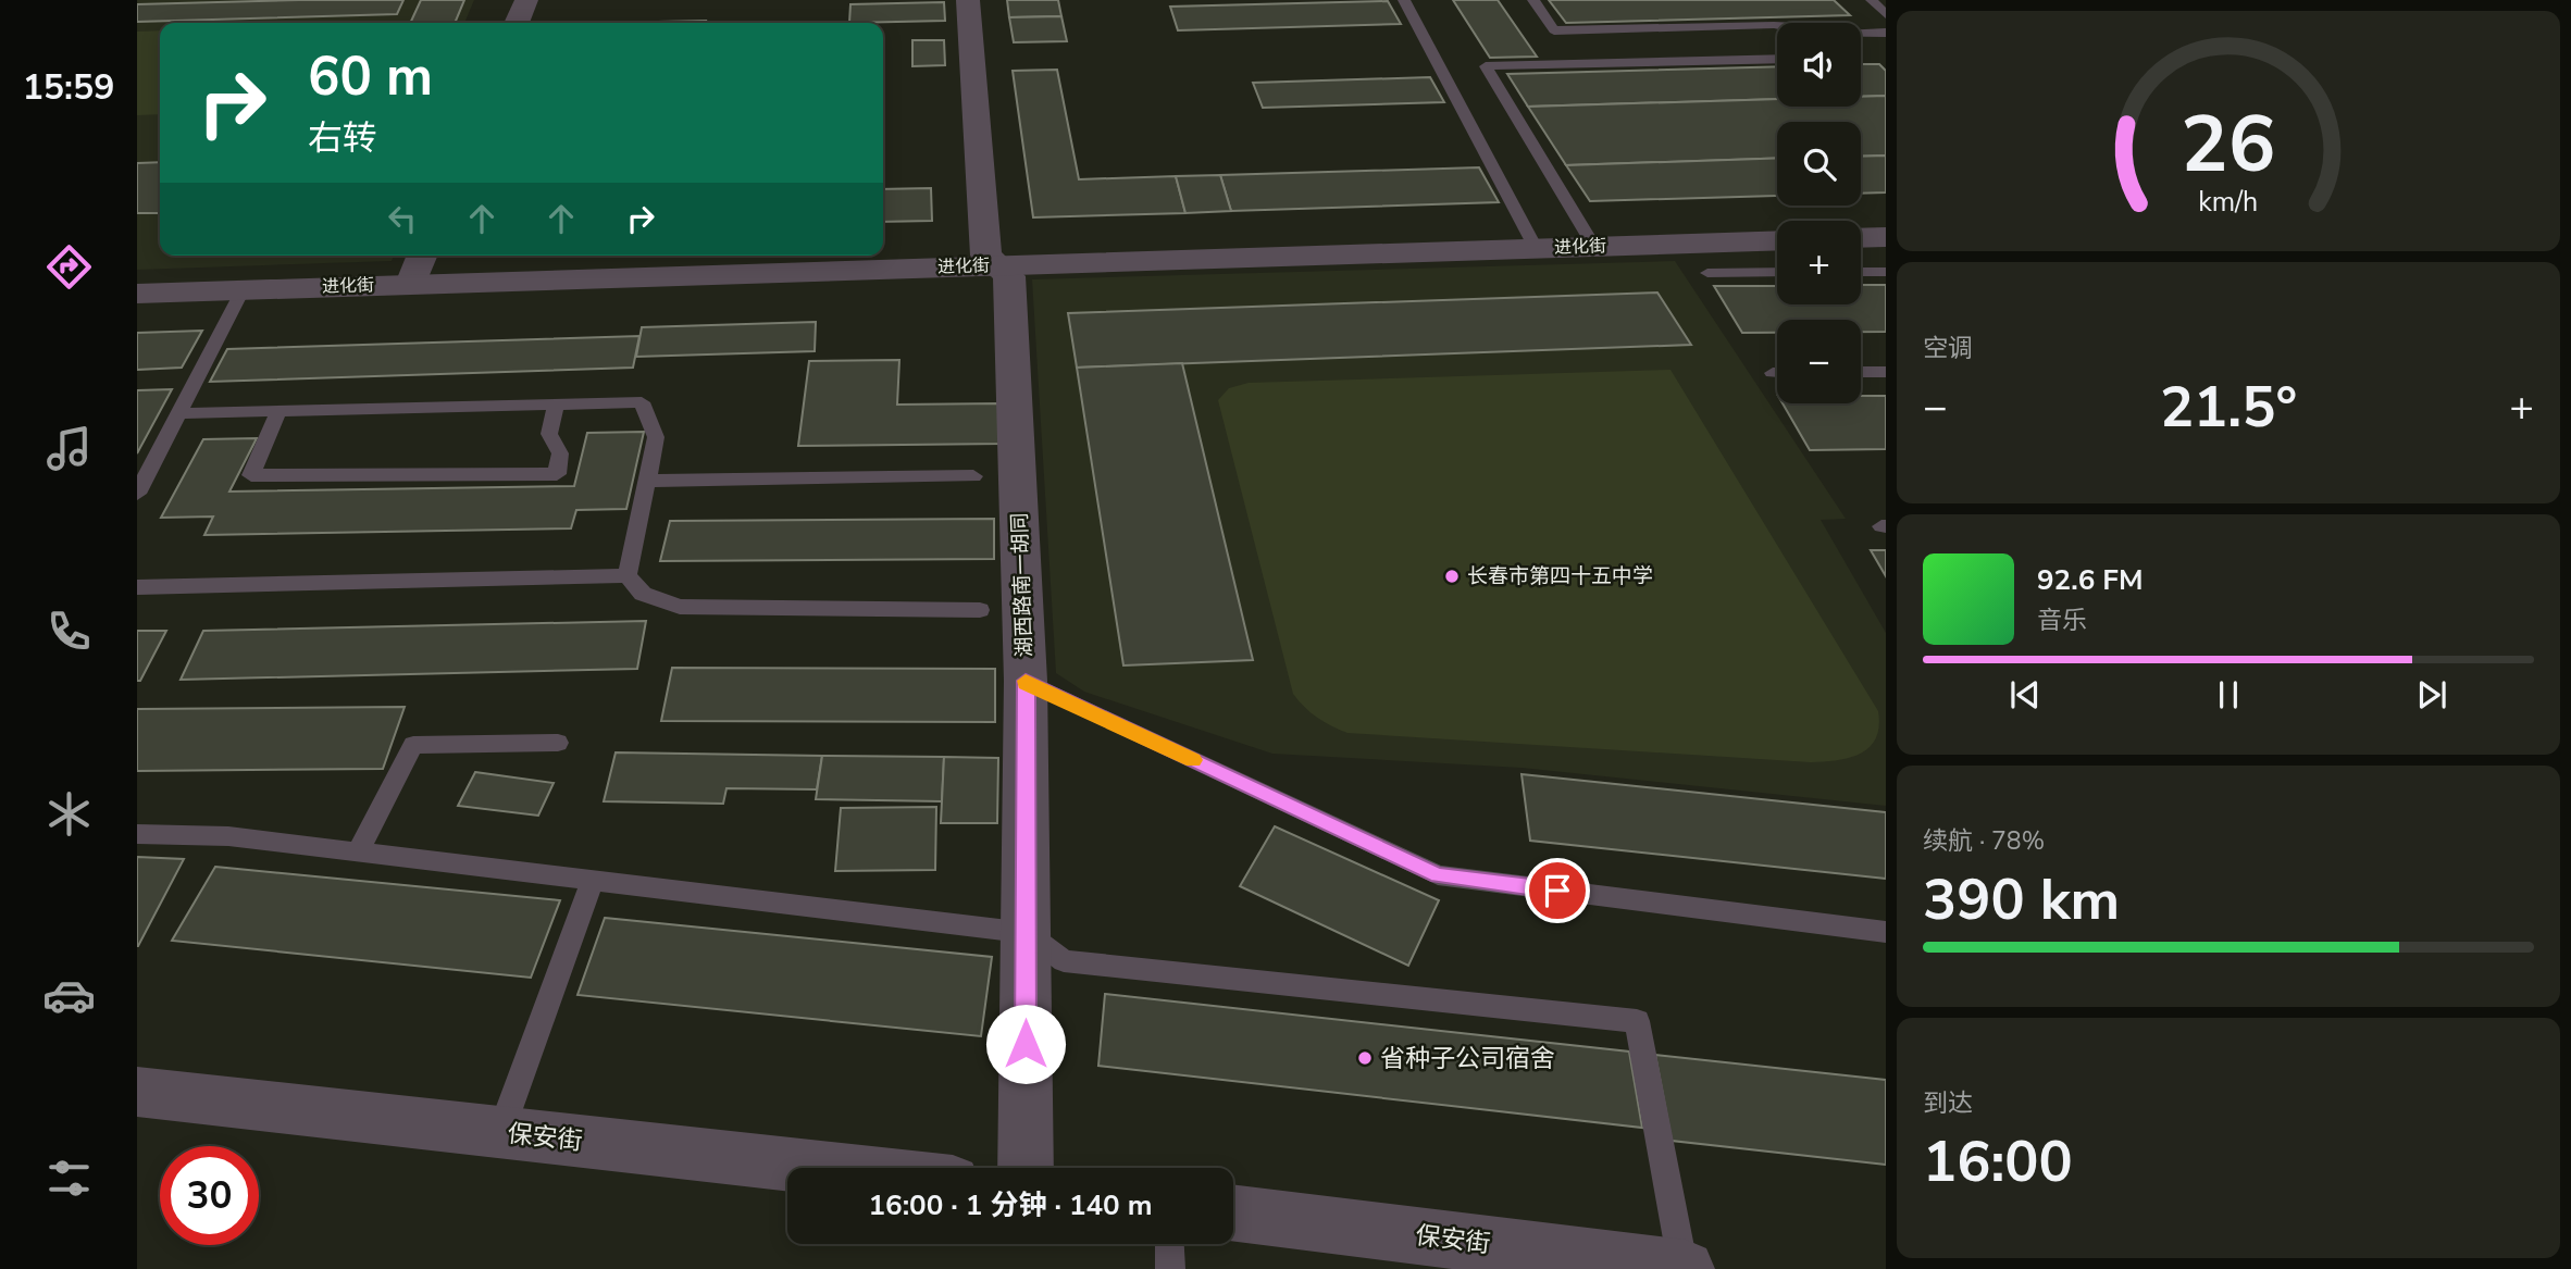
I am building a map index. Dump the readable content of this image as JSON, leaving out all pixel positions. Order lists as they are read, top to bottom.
{
  "streets": {
    "street": ["进化街", "湖西路南一胡同", "保安街"]
  },
  "crossings": [
    ["进化街", "湖西路南一胡同"]
  ],
  "places": ["长春市第四十五中学", "省种子公司宿舍"],
  "page": {
    "tabs": "15:59",
    "map_buttons": ["+", "−"],
    "turn": ["60 m", "右转"],
    "tile": [
      "空调",
      ["续航 · 78%", "390 km"],
      ["到达", "16:00"]
    ],
    "heat": ["−", "21.5°", "+"],
    "song": ["92.6 FM", "音乐"],
    "limit": "30",
    "trip": "16:00 · 1 分钟 · 140 m",
    "gauge": ["26", "km/h"]
  }
}
